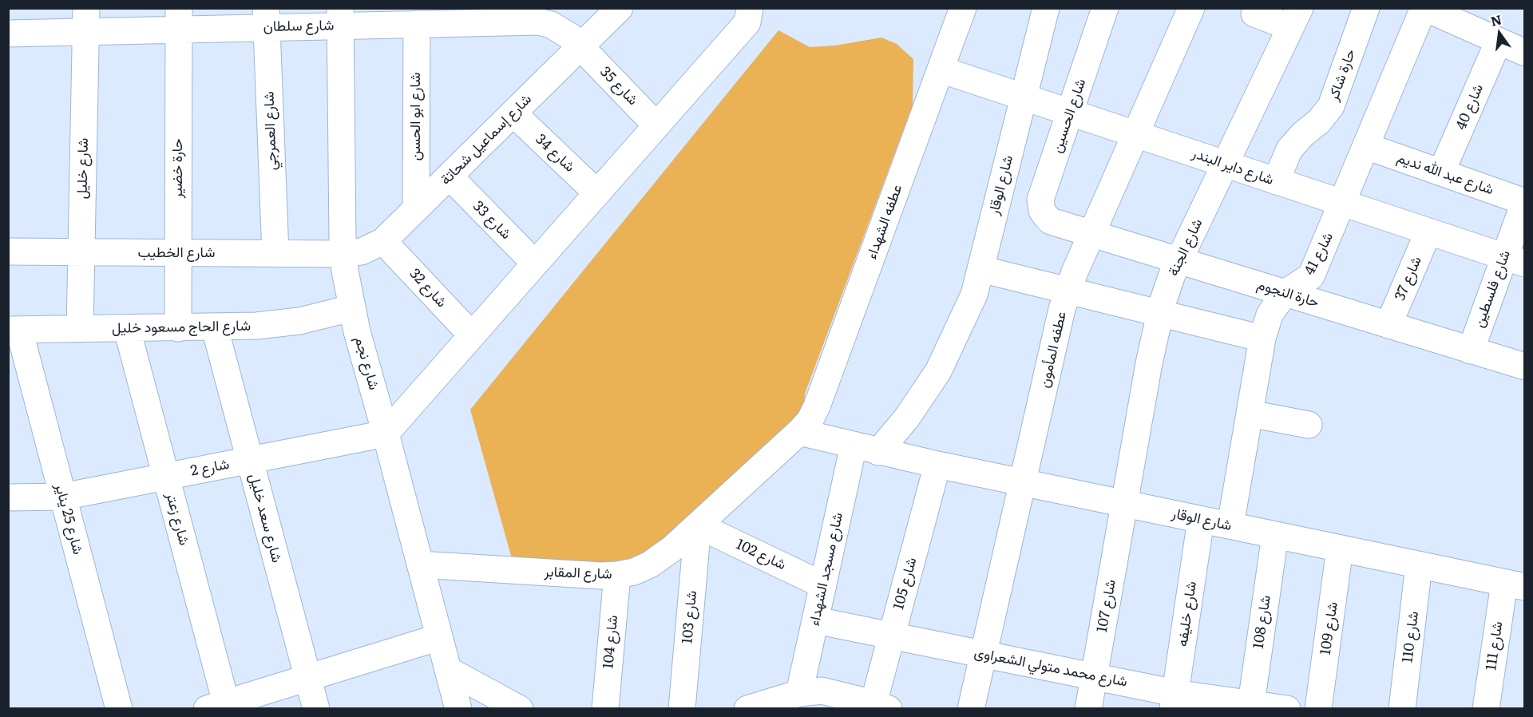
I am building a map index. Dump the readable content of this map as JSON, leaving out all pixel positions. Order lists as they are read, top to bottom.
{
  "streets": {
    "street": [
      "شارع سلطان",
      "حارة شاكر",
      "شارع 35",
      "شارع 40",
      "شارع الحسين",
      "شارع ابو الحسن",
      "شارع العمرجي",
      "شارع إسماعيل شحاتة",
      "شارع 34",
      "شارع داير البندر",
      "شارع خليل",
      "حارة خضير",
      "شارع عبد الله نديم",
      "شارع الوقار",
      "شارع 33",
      "عطفه الشهداء",
      "شارع الجنة",
      "شارع الخطيب",
      "شارع 41",
      "شارع 37",
      "شارع 32",
      "شارع فلسطين",
      "حارة النجوم",
      "شارع الحاج مسعود خليل",
      "عطفه المأمون",
      "شارع نجم",
      "شارع 2",
      "شارع سعد خليل",
      "شارع 25 يناير",
      "شارع زعتر",
      "شارع 102",
      "شارع مسجد الشهداء",
      "شارع المقابر",
      "شارع 105",
      "شارع 107",
      "شارع خليفه",
      "شارع 103",
      "شارع 108",
      "شارع 109",
      "شارع 110",
      "شارع 104",
      "شارع 111",
      "شارع محمد متولي الشعراوى"
    ]
  },
  "crossings": [
    ["شارع سلطان", "شارع 35"],
    ["شارع سلطان", "شارع ابو الحسن"],
    ["شارع سلطان", "شارع العمرجي"],
    ["شارع سلطان", "شارع إسماعيل شحاتة"],
    ["شارع سلطان", "شارع خليل"],
    ["شارع سلطان", "حارة خضير"],
    ["شارع سلطان", "شارع نجم"],
    ["حارة شاكر", "شارع داير البندر"],
    ["شارع 35", "شارع إسماعيل شحاتة"],
    ["شارع 40", "شارع عبد الله نديم"],
    ["شارع الحسين", "شارع داير البندر"],
    ["شارع الحسين", "حارة النجوم"],
    ["شارع ابو الحسن", "شارع إسماعيل شحاتة"],
    ["شارع العمرجي", "شارع الخطيب"],
    ["شارع إسماعيل شحاتة", "شارع 34"],
    ["شارع إسماعيل شحاتة", "شارع 33"],
    ["شارع إسماعيل شحاتة", "شارع الخطيب"],
    ["شارع إسماعيل شحاتة", "شارع 32"],
    ["شارع إسماعيل شحاتة", "شارع نجم"],
    ["شارع داير البندر", "شارع الوقار"],
    ["شارع داير البندر", "عطفه الشهداء"],
    ["شارع داير البندر", "شارع الجنة"],
    ["شارع داير البندر", "شارع 41"],
    ["شارع داير البندر", "شارع 37"],
    ["شارع داير البندر", "شارع فلسطين"],
    ["شارع داير البندر", "عطفه المأمون"],
    ["شارع خليل", "شارع الخطيب"],
    ["شارع خليل", "شارع الحاج مسعود خليل"],
    ["حارة خضير", "شارع الخطيب"],
    ["حارة خضير", "شارع الحاج مسعود خليل"],
    ["شارع عبد الله نديم", "شارع 41"],
    ["شارع عبد الله نديم", "شارع فلسطين"],
    ["شارع الوقار", "عطفه الشهداء"],
    ["شارع الوقار", "شارع الجنة"],
    ["شارع الوقار", "شارع 41"],
    ["شارع الوقار", "عطفه المأمون"],
    ["شارع الوقار", "شارع مسجد الشهداء"],
    ["شارع الوقار", "شارع المقابر"],
    ["شارع الوقار", "شارع 105"],
    ["شارع الوقار", "شارع 107"],
    ["شارع الوقار", "شارع خليفه"],
    ["شارع الوقار", "شارع 108"],
    ["شارع الوقار", "شارع 109"],
    ["شارع الوقار", "شارع 110"],
    ["شارع الوقار", "شارع 111"],
    ["عطفه الشهداء", "شارع المقابر"],
    ["شارع الجنة", "حارة النجوم"],
    ["شارع الجنة", "شارع 107"],
    ["شارع الخطيب", "شارع نجم"],
    ["شارع 41", "حارة النجوم"],
    ["شارع 37", "حارة النجوم"],
    ["شارع فلسطين", "حارة النجوم"],
    ["حارة النجوم", "عطفه المأمون"],
    ["شارع الحاج مسعود خليل", "شارع نجم"],
    ["شارع الحاج مسعود خليل", "شارع سعد خليل"],
    ["شارع الحاج مسعود خليل", "شارع 25 يناير"],
    ["شارع الحاج مسعود خليل", "شارع زعتر"],
    ["عطفه المأمون", "شارع محمد متولي الشعراوى"],
    ["شارع نجم", "شارع 2"],
    ["شارع نجم", "شارع المقابر"],
    ["شارع 2", "شارع سعد خليل"],
    ["شارع 2", "شارع 25 يناير"],
    ["شارع 2", "شارع زعتر"],
    ["شارع 102", "شارع مسجد الشهداء"],
    ["شارع 102", "شارع المقابر"],
    ["شارع 102", "شارع 103"],
    ["شارع مسجد الشهداء", "شارع محمد متولي الشعراوى"],
    ["شارع المقابر", "شارع 103"],
    ["شارع المقابر", "شارع 104"],
    ["شارع 105", "شارع محمد متولي الشعراوى"],
    ["شارع 107", "شارع محمد متولي الشعراوى"],
    ["شارع خليفه", "شارع محمد متولي الشعراوى"],
    ["شارع 108", "شارع محمد متولي الشعراوى"]
  ],
  "north": "top"
}
